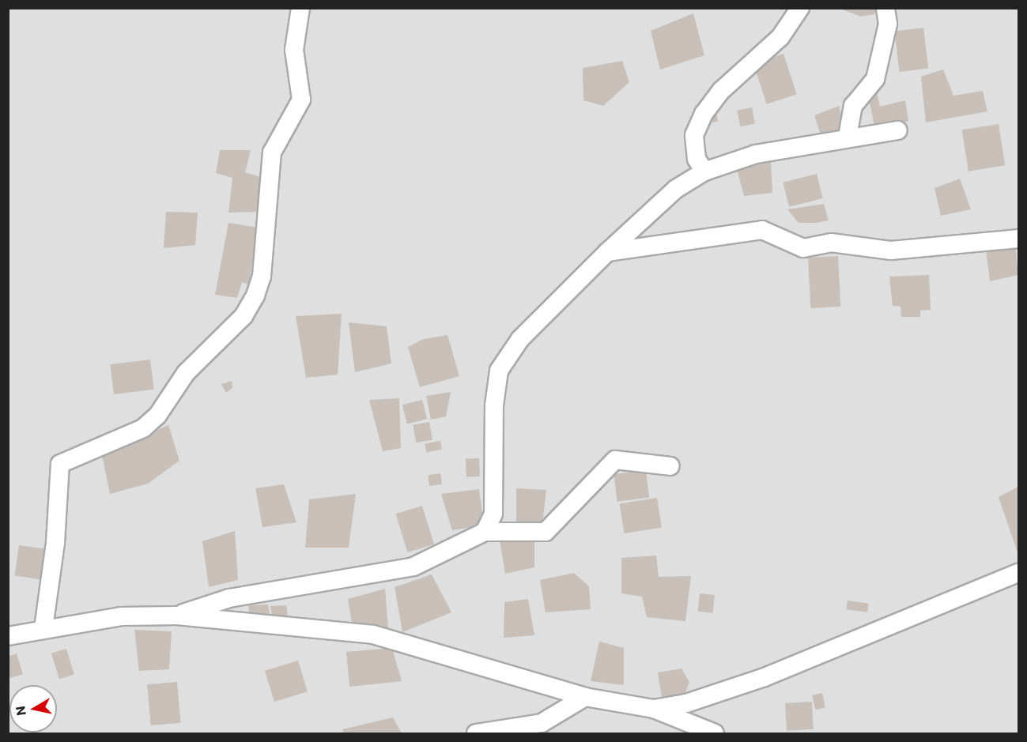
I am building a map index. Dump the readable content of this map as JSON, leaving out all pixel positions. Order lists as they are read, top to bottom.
{
  "north": "left"
}
